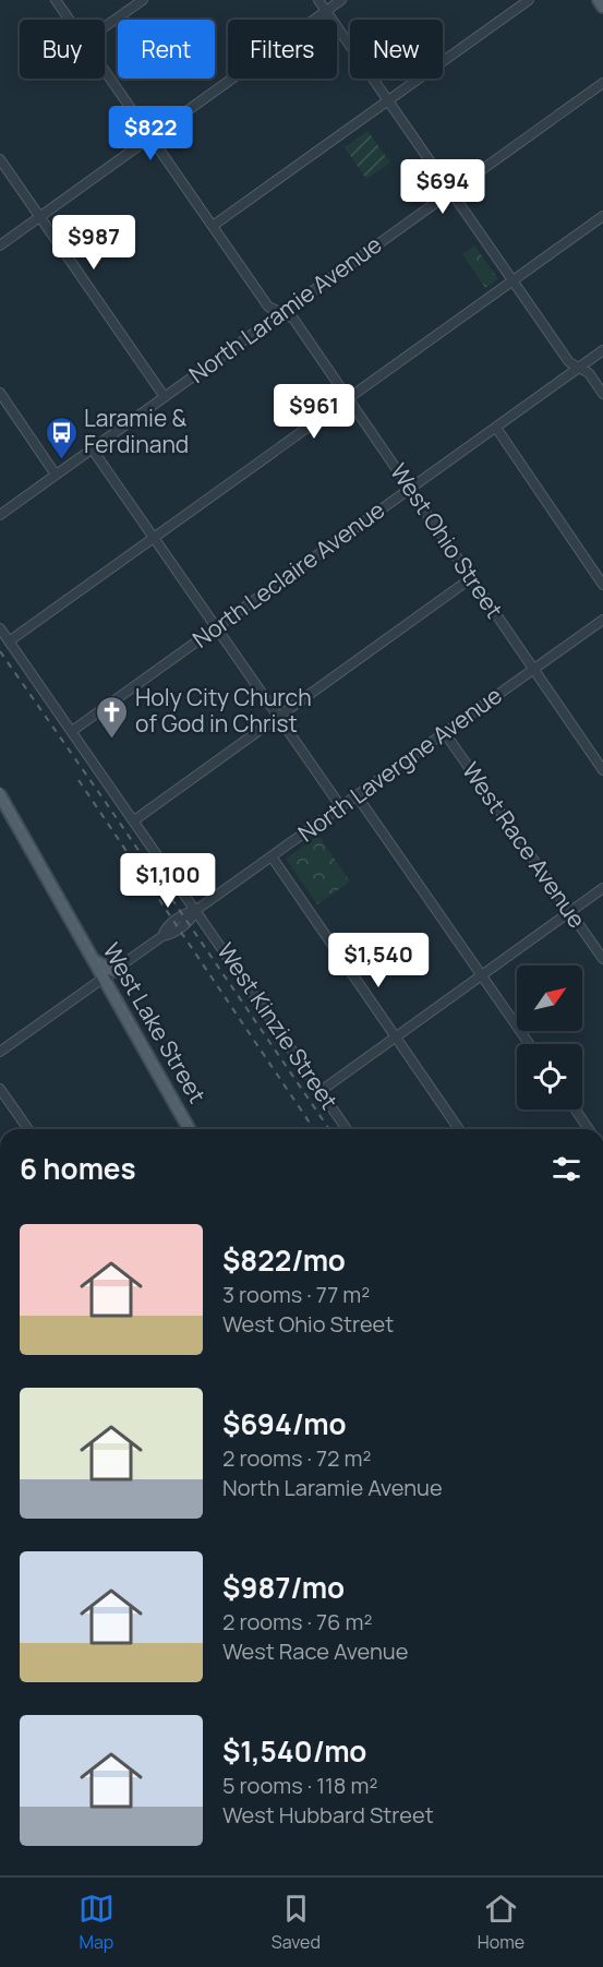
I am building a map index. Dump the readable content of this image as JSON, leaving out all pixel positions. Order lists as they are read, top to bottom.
{
  "streets": {
    "main road": ["West Lake Street"],
    "street": [
      "North Laramie Avenue",
      "West Ohio Street",
      "North Leclaire Avenue",
      "North Lavergne Avenue",
      "West Race Avenue",
      "West Kinzie Street"
    ]
  },
  "crossings": [
    ["North Laramie Avenue", "West Ohio Street"],
    ["West Ohio Street", "North Leclaire Avenue"],
    ["West Ohio Street", "North Lavergne Avenue"],
    ["North Leclaire Avenue", "West Kinzie Street"],
    ["North Lavergne Avenue", "West Race Avenue"],
    ["North Lavergne Avenue", "West Lake Street"],
    ["North Lavergne Avenue", "West Kinzie Street"]
  ],
  "places": {
    "bus stop": ["Laramie & Ferdinand"],
    "church": ["Holy City Church of God in Christ"]
  },
  "north": "top right",
  "page": {
    "chip": [
      "Buy",
      "Rent",
      "Filters",
      "New"
    ],
    "price": [
      "$822",
      "$694",
      "$987",
      "$961",
      "$1,100",
      "$1,540"
    ],
    "heading": "6 homes",
    "list": [
      {
        "name": "$822/mo",
        "note": "3 rooms · 77 m² · West Ohio Street"
      },
      {
        "name": "$694/mo",
        "note": "2 rooms · 72 m² · North Laramie Avenue"
      },
      {
        "name": "$987/mo",
        "note": "2 rooms · 76 m² · West Race Avenue"
      },
      {
        "name": "$1,540/mo",
        "note": "5 rooms · 118 m² · West Hubbard Street"
      }
    ],
    "tabs": ["Map", "Saved", "Home"]
  }
}
